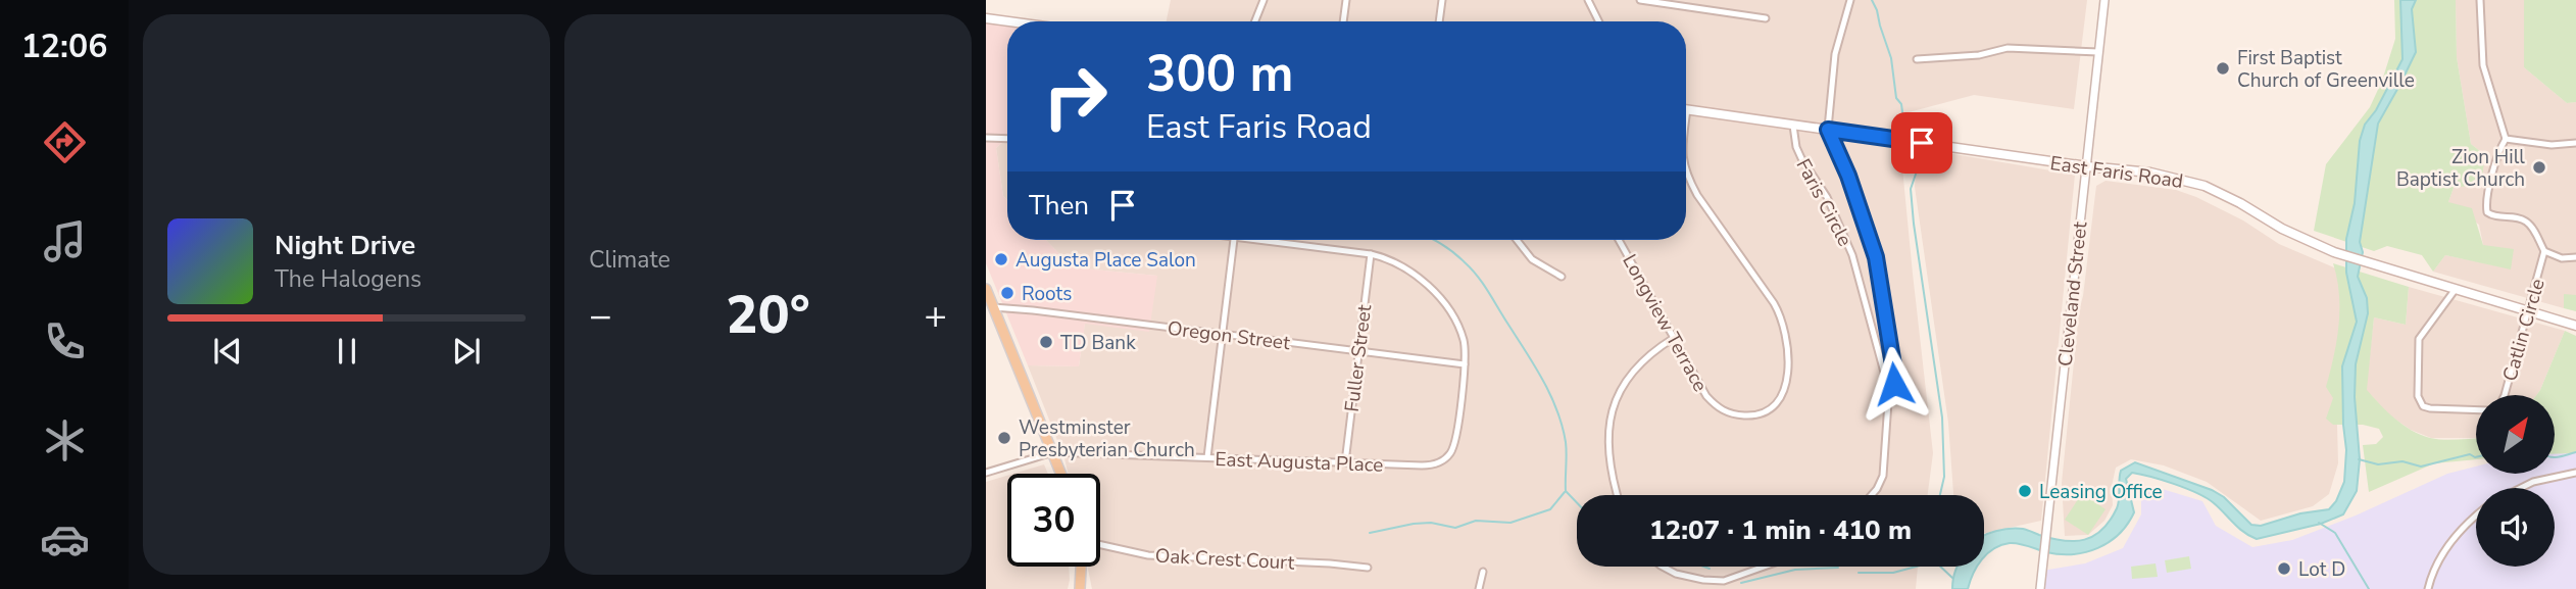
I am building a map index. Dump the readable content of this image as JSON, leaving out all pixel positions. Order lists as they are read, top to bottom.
{
  "streets": {
    "main road": ["East Faris Road"],
    "street": [
      "Faris Circle",
      "Cleveland Street",
      "Longview Terrace",
      "Catlin Circle",
      "Oregon Street",
      "Fuller Street",
      "East Augusta Place",
      "Oak Crest Court"
    ]
  },
  "crossings": [
    ["East Faris Road", "Faris Circle"],
    ["East Faris Road", "Cleveland Street"],
    ["East Faris Road", "Longview Terrace"],
    ["East Faris Road", "Catlin Circle"],
    ["Oregon Street", "Fuller Street"],
    ["Oregon Street", "East Augusta Place"],
    ["Fuller Street", "East Augusta Place"]
  ],
  "places": [
    "First Baptist Church of Greenville",
    "Zion Hill Baptist Church",
    "Augusta Place Salon",
    "Roots",
    "TD Bank",
    "Westminster Presbyterian Church",
    "Leasing Office",
    "Lot D"
  ],
  "north": "top right",
  "page": {
    "tabs": "12:06",
    "tile": "Climate",
    "turn": ["300 m", "East Faris Road"],
    "then": "Then",
    "song": ["Night Drive", "The Halogens"],
    "heat": ["−", "20°", "+"],
    "limit": "30",
    "trip": "12:07 · 1 min · 410 m"
  }
}
